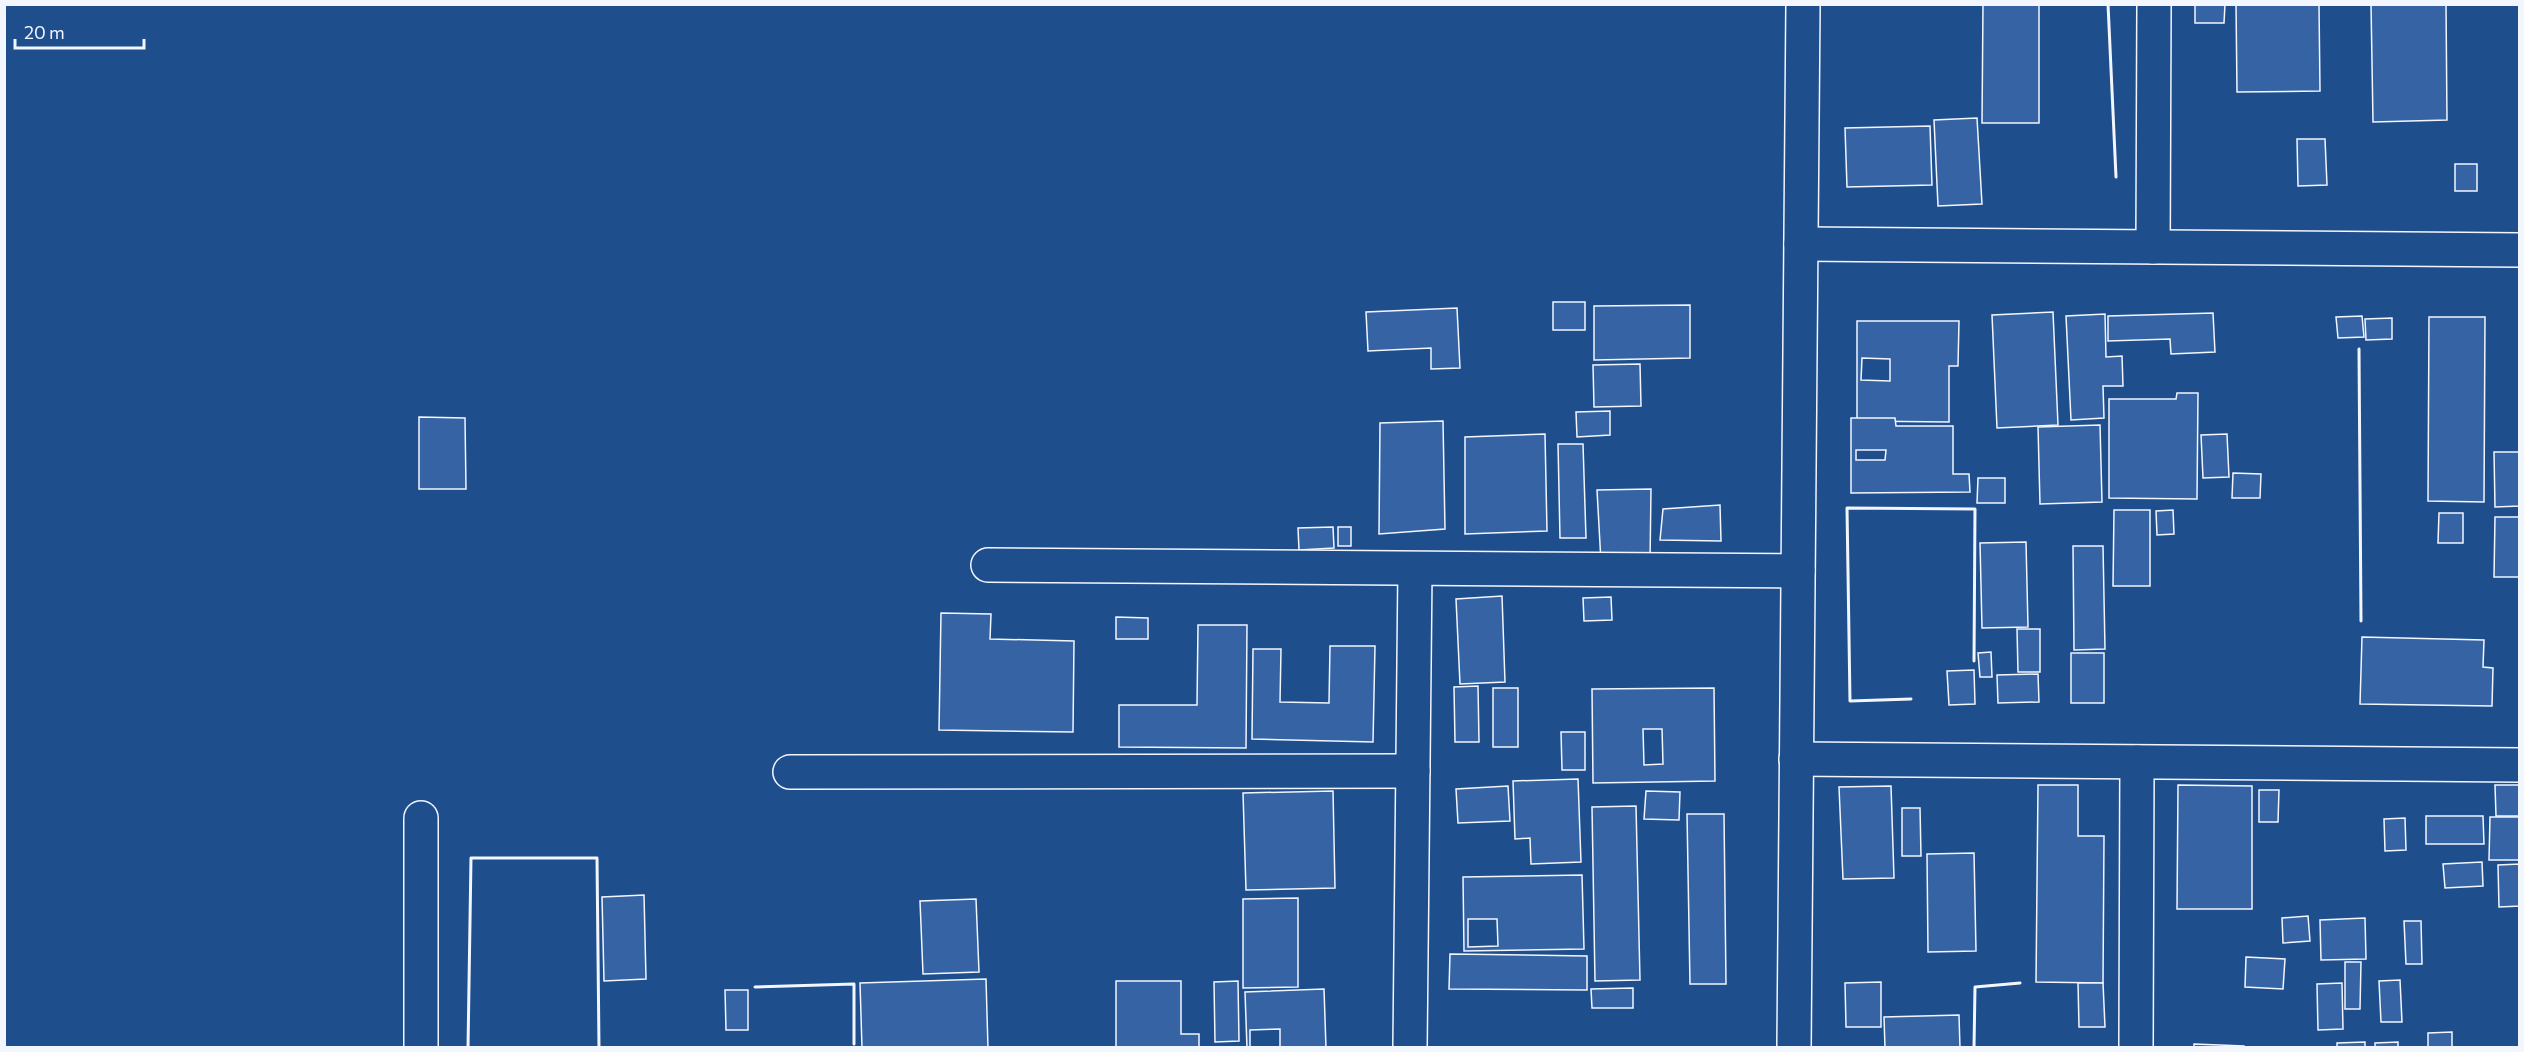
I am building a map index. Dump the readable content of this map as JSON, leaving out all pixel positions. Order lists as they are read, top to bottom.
{
  "scale_bar": "20 m"
}
